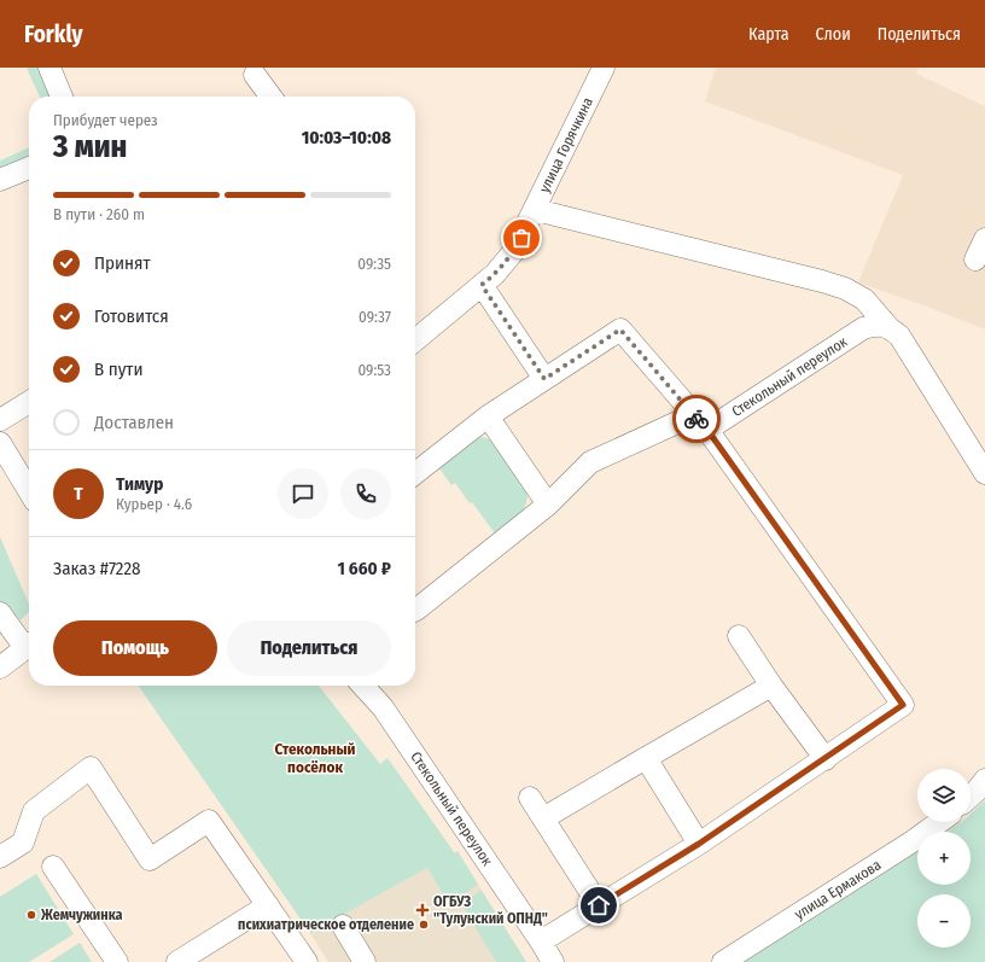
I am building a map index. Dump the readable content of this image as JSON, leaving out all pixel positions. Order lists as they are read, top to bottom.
{
  "streets": {
    "street": ["улица Горячкина", "Стекольный переулок", "улица Ермакова"]
  },
  "districts": ["Стекольный посёлок"],
  "places": {
    "health": ["ОГБУЗ \"Тулунский ОПНД\""],
    "other": ["Жемчужинка", "психиатрическое отделение"]
  },
  "page": {
    "header": "Forkly",
    "nav": ["Карта", "Слои", "Поделиться"],
    "heading": ["3 мин", "Прибудет через", "10:03–10:08"],
    "panel": [
      "Тимур",
      "Курьер · 4.6",
      "Заказ #7228",
      "1 660 ₽"
    ],
    "bar": "В пути · 260 m",
    "list": [
      ["Принят", "09:35"],
      ["Готовится", "09:37"],
      ["В пути", "09:53"],
      "Доставлен"
    ],
    "round": "Т",
    "buttons": ["Помощь", "Поделиться"],
    "map_buttons": ["+", "−"]
  }
}
